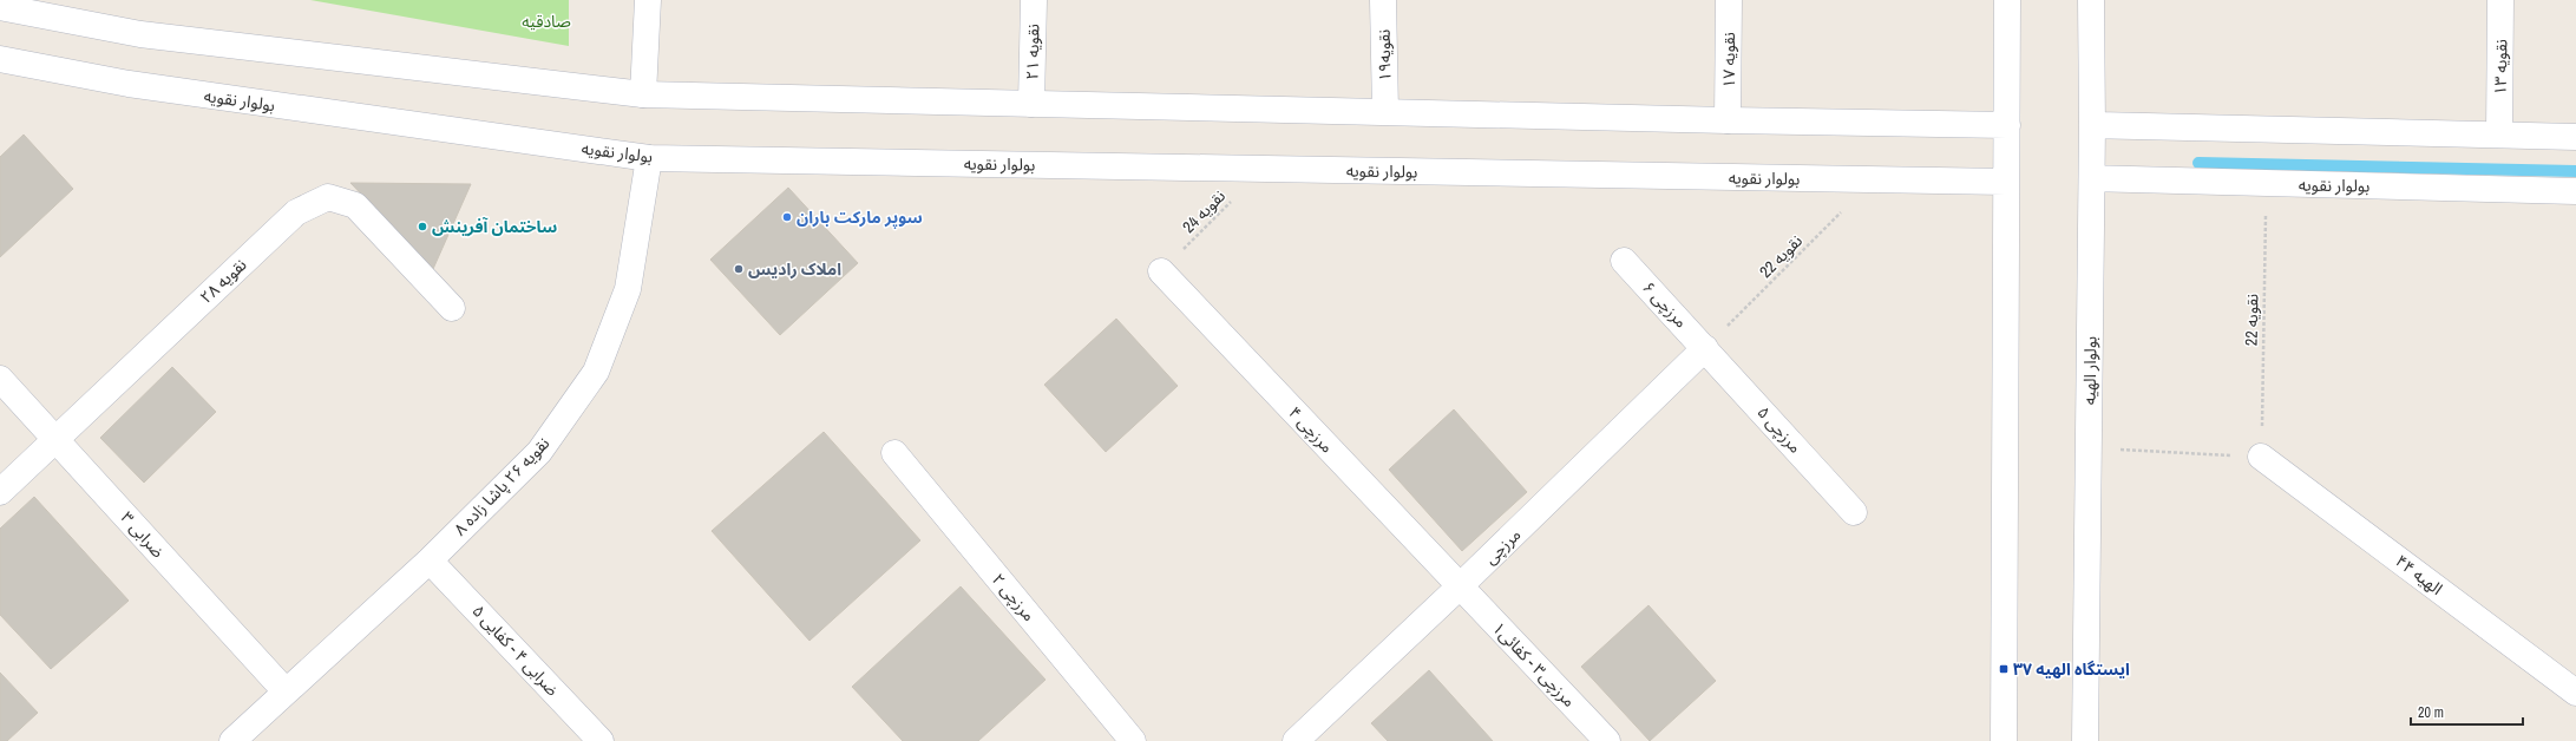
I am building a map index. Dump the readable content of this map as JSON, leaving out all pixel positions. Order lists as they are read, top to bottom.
{
  "streets": {
    "main road": [
      "نقویه ۲۱",
      "نقویه۱۹",
      "نقویه ۱۷",
      "نقویه ۱۳",
      "بولوار نقویه",
      "نقویه ۲۸",
      "مرزچی ۶",
      "بولوار الهیه",
      "مرزچی ۴",
      "مرزچی ۵",
      "نقویه ۲۶ پاشا زاده ۸",
      "ضرابی ۳",
      "مرزچی",
      "الهیه ۴۴",
      "مرزچی ۲",
      "ضرابی ۴ - کفایی ۵",
      "مرزچی۳ - کفائی۱"
    ],
    "path": ["نقویه 24", "نقویه 22"]
  },
  "crossings": [
    ["بولوار نقویه", "نقویه 24"],
    ["بولوار نقویه", "نقویه 22"],
    ["بولوار نقویه", "بولوار الهیه"],
    ["بولوار نقویه", "نقویه ۲۶ پاشا زاده ۸"],
    ["نقویه 24", "مرزچی ۴"],
    ["نقویه 22", "مرزچی ۶"],
    ["نقویه 22", "مرزچی ۵"],
    ["نقویه 22", "مرزچی"],
    ["نقویه 22", "الهیه ۴۴"],
    ["نقویه ۲۸", "ضرابی ۳"],
    ["مرزچی ۶", "مرزچی ۵"],
    ["مرزچی ۶", "مرزچی"],
    ["مرزچی ۴", "مرزچی"],
    ["مرزچی ۴", "مرزچی۳ - کفائی۱"],
    ["مرزچی ۵", "مرزچی"],
    ["نقویه ۲۶ پاشا زاده ۸", "ضرابی ۳"],
    ["نقویه ۲۶ پاشا زاده ۸", "ضرابی ۴ - کفایی ۵"],
    ["مرزچی", "مرزچی۳ - کفائی۱"]
  ],
  "parks": ["صادقیه"],
  "places": {
    "other": ["سوپر مارکت باران", "ساختمان آفرینش", "املاک رادیس"],
    "transit": ["ایستگاه الهیه ۳۷"]
  },
  "scale_bar": "20 m"
}
